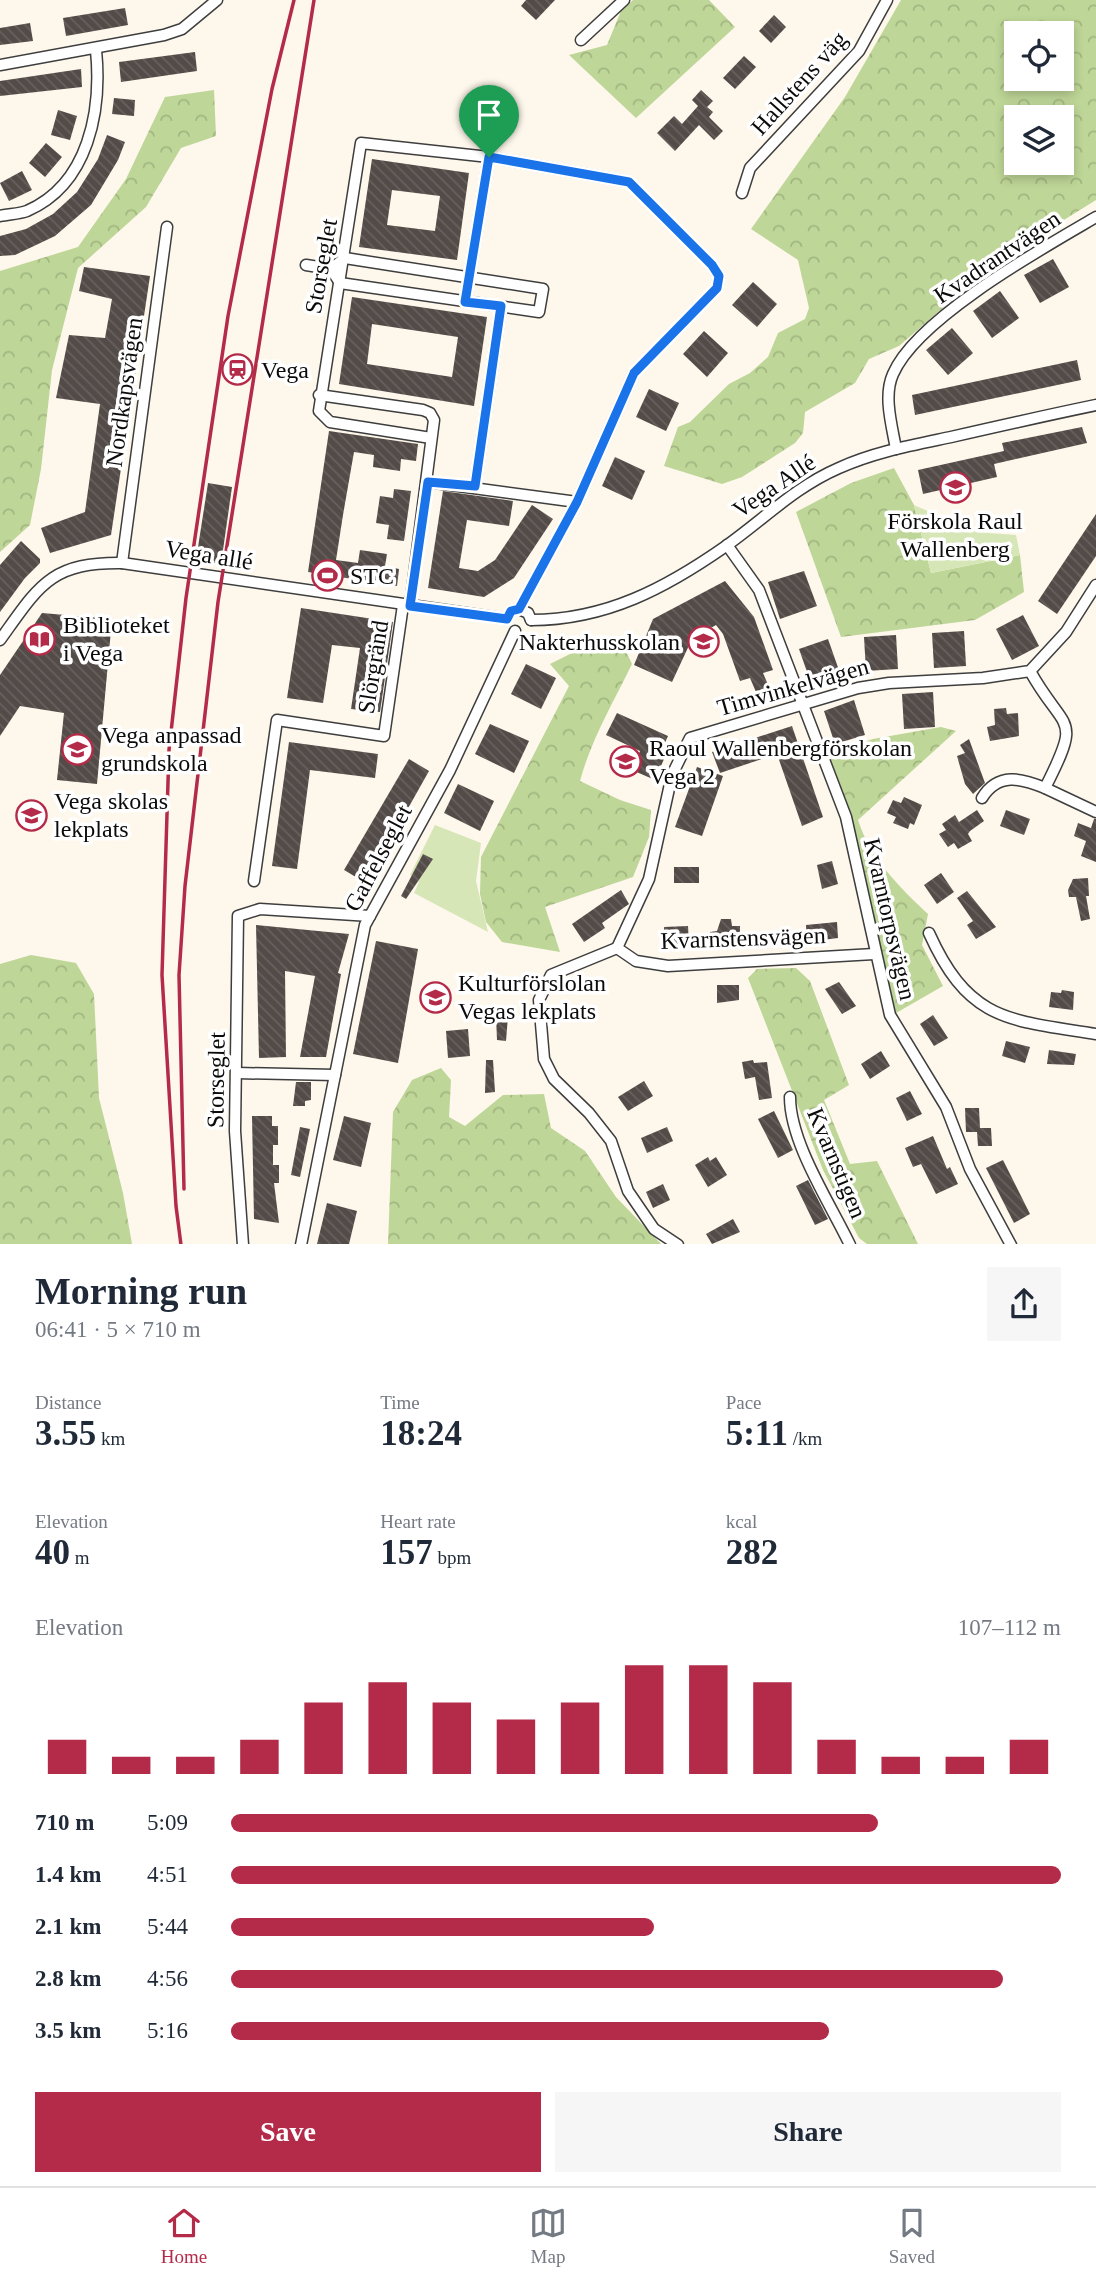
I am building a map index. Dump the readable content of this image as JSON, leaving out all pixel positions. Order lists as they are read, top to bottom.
{
  "streets": {
    "street": [
      "Hallstens väg",
      "Kvadrantvägen",
      "Storseglet",
      "Nordkapsvägen",
      "Vega Allé",
      "Vega allé",
      "Slörgränd",
      "Timvinkelvägen",
      "Gaffelseglet",
      "Kvarntorpsvägen",
      "Kvarnstensvägen",
      "Kvarnstigen"
    ]
  },
  "crossings": [
    ["Kvadrantvägen", "Vega Allé"],
    ["Storseglet", "Slörgränd"],
    ["Storseglet", "Gaffelseglet"],
    ["Nordkapsvägen", "Vega allé"],
    ["Vega Allé", "Gaffelseglet"],
    ["Vega Allé", "Kvarntorpsvägen"],
    ["Vega allé", "Slörgränd"],
    ["Timvinkelvägen", "Kvarntorpsvägen"],
    ["Timvinkelvägen", "Kvarnstensvägen"],
    ["Kvarntorpsvägen", "Kvarnstensvägen"]
  ],
  "places": {
    "station": ["Vega"],
    "school or university": [
      "Förskola Raul Wallenberg",
      "Nakterhusskolan",
      "Vega anpassad grundskola",
      "Raoul Wallenbergförskolan Vega 2",
      "Vega skolas lekplats",
      "Kulturförslolan Vegas lekplats"
    ],
    "sports": ["STC"],
    "library": ["Biblioteket i Vega"]
  },
  "page": {
    "heading": ["Morning run", "06:41 · 5 × 710 m"],
    "stats": [
      ["Distance", "3.55 km"],
      ["Time", "18:24"],
      ["Pace", "5:11 /km"],
      ["Elevation", "40 m"],
      ["Heart rate", "157 bpm"],
      ["kcal", "282"]
    ],
    "chart": ["Elevation", "107–112 m"],
    "list": [
      {
        "name": "710 m",
        "note": "5:09"
      },
      {
        "name": "1.4 km",
        "note": "4:51"
      },
      {
        "name": "2.1 km",
        "note": "5:44"
      },
      {
        "name": "2.8 km",
        "note": "4:56"
      },
      {
        "name": "3.5 km",
        "note": "5:16"
      }
    ],
    "buttons": ["Save", "Share"],
    "tabs": ["Home", "Map", "Saved"]
  }
}
